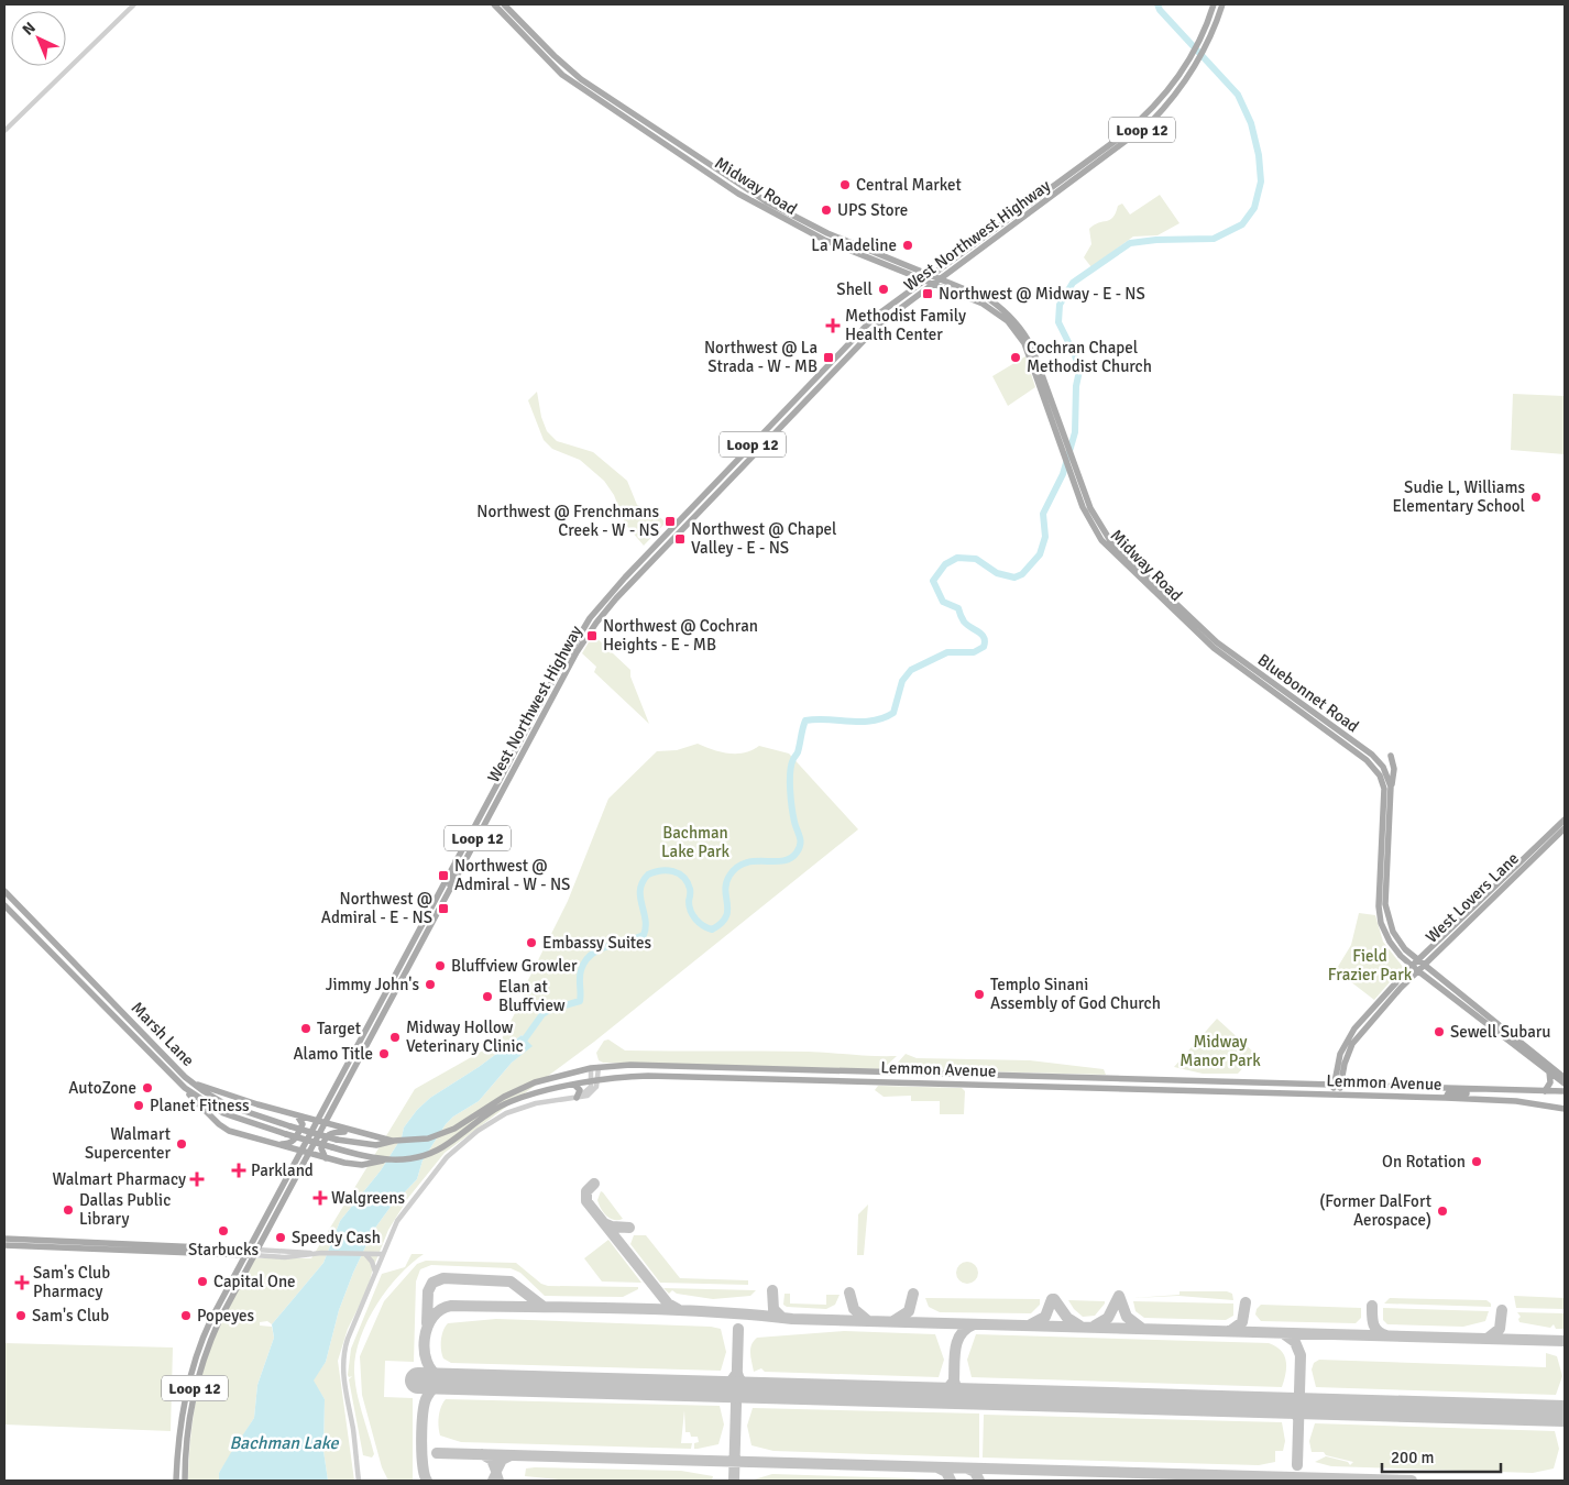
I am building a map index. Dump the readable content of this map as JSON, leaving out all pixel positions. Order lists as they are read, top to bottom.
{
  "streets": {
    "main road": [
      "Loop 12",
      "Midway Road",
      "West Northwest Highway",
      "Bluebonnet Road",
      "West Lovers Lane",
      "Marsh Lane",
      "Lemmon Avenue"
    ]
  },
  "crossings": [
    ["Midway Road", "West Northwest Highway"],
    ["Midway Road", "Bluebonnet Road"],
    ["West Lovers Lane", "Lemmon Avenue"],
    ["Marsh Lane", "Lemmon Avenue"]
  ],
  "water": ["Bachman Lake"],
  "parks": ["Bachman Lake Park", "Field Frazier Park", "Midway Manor Park"],
  "places": {
    "other": [
      "Central Market",
      "UPS Store",
      "La Madeline",
      "Shell",
      "Cochran Chapel Methodist Church",
      "Sudie L, Williams Elementary School",
      "Embassy Suites",
      "Bluffview Growler",
      "Jimmy John's",
      "Templo Sinani Assembly of God Church",
      "Elan at Bluffview",
      "Target",
      "Sewell Subaru",
      "Midway Hollow Veterinary Clinic",
      "Alamo Title",
      "AutoZone",
      "Planet Fitness",
      "Walmart Supercenter",
      "On Rotation",
      "Dallas Public Library",
      "(Former DalFort Aerospace)",
      "Starbucks",
      "Speedy Cash",
      "Capital One",
      "Sam's Club",
      "Popeyes"
    ],
    "transit": [
      "Northwest @ Midway - E - NS",
      "Northwest @ La Strada - W - MB",
      "Northwest @ Frenchmans Creek - W - NS",
      "Northwest @ Chapel Valley - E - NS",
      "Northwest @ Cochran Heights - E - MB",
      "Northwest @ Admiral - W - NS",
      "Northwest @ Admiral - E - NS"
    ],
    "health": [
      "Methodist Family Health Center",
      "Parkland",
      "Walmart Pharmacy",
      "Walgreens",
      "Sam's Club Pharmacy"
    ]
  },
  "scale_bar": "200 m",
  "north": "top left"
}
